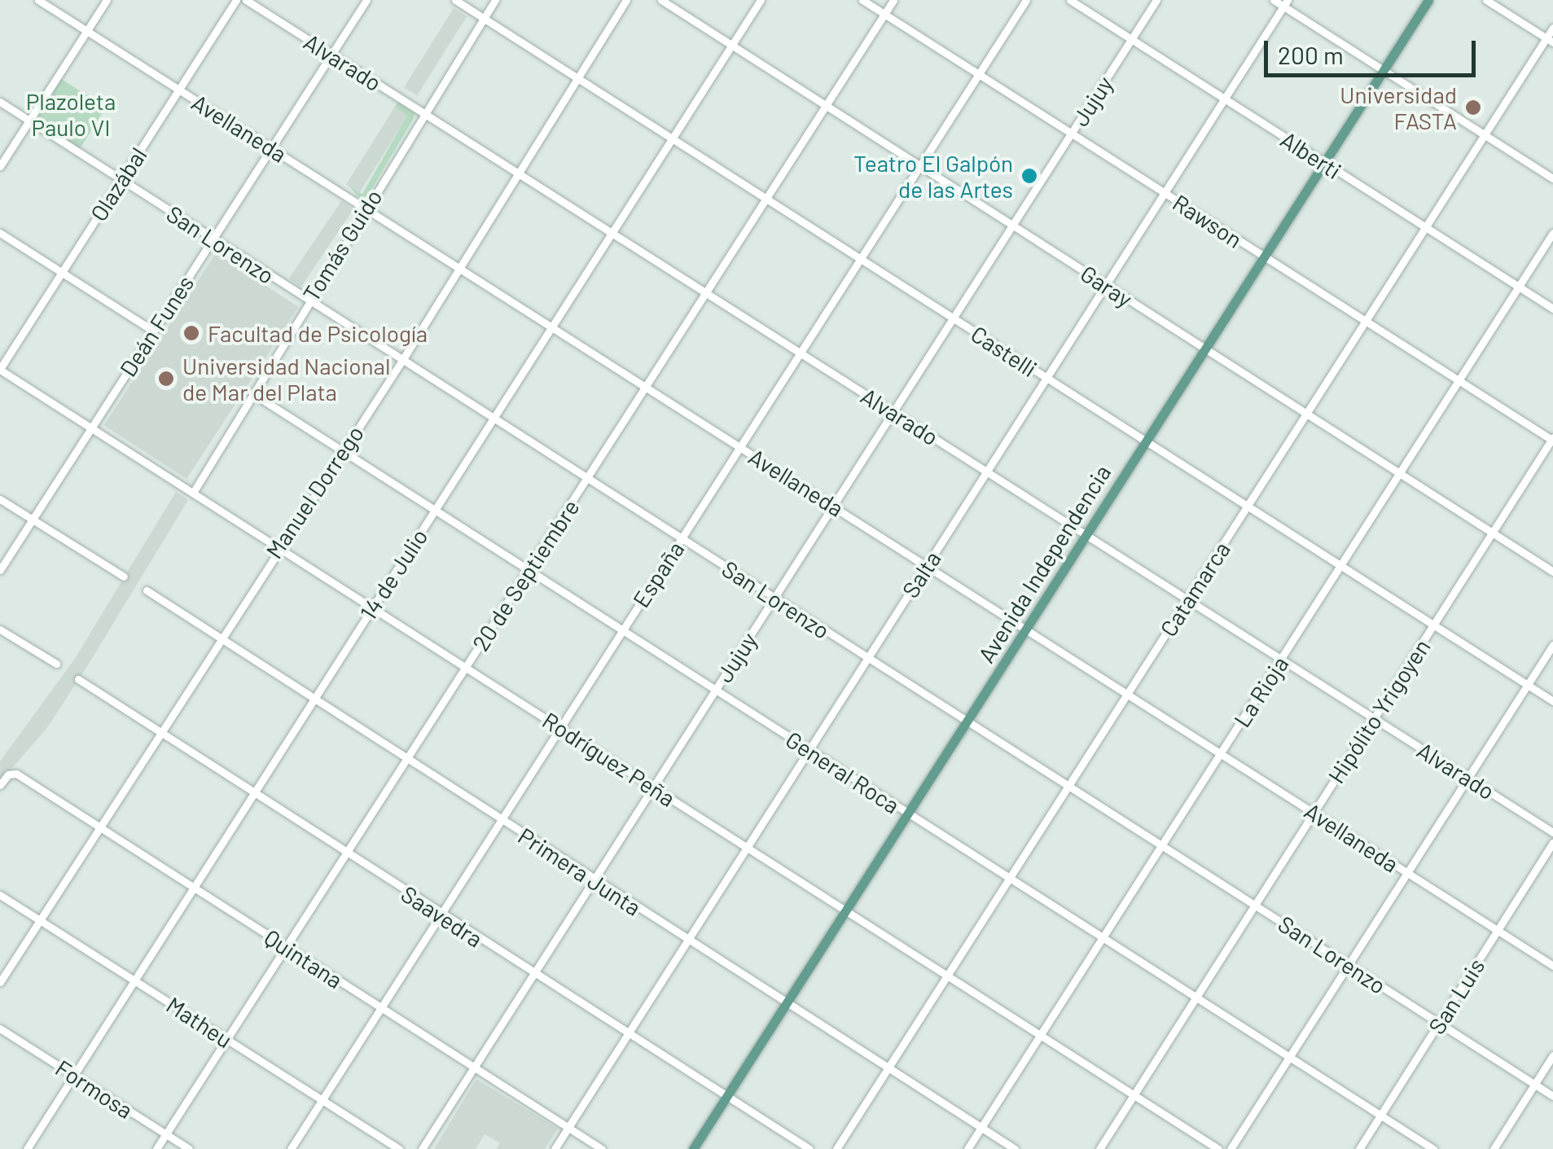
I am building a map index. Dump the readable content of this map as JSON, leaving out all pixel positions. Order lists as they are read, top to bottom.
{
  "streets": {
    "main road": ["Avenida Independencia"],
    "street": [
      "Alvarado",
      "Jujuy",
      "Avellaneda",
      "Alberti",
      "Olazábal",
      "Rawson",
      "San Lorenzo",
      "Tomás Guido",
      "Garay",
      "Deán Funes",
      "Castelli",
      "Manuel Dorrego",
      "14 de Julio",
      "España",
      "Salta",
      "20 de Septiembre",
      "Catamarca",
      "La Rioja",
      "Hipólito Yrigoyen",
      "Rodríguez Peña",
      "General Roca",
      "Primera Junta",
      "Saavedra",
      "Quintana",
      "San Luis",
      "Matheu",
      "Formosa"
    ]
  },
  "crossings": [
    ["Alvarado", "Jujuy"],
    ["Alvarado", "Tomás Guido"],
    ["Alvarado", "Deán Funes"],
    ["Alvarado", "Manuel Dorrego"],
    ["Alvarado", "Avenida Independencia"],
    ["Alvarado", "14 de Julio"],
    ["Alvarado", "España"],
    ["Alvarado", "Salta"],
    ["Alvarado", "20 de Septiembre"],
    ["Alvarado", "Catamarca"],
    ["Alvarado", "La Rioja"],
    ["Alvarado", "Hipólito Yrigoyen"],
    ["Jujuy", "Avellaneda"],
    ["Jujuy", "Alberti"],
    ["Jujuy", "Rawson"],
    ["Jujuy", "San Lorenzo"],
    ["Jujuy", "Garay"],
    ["Jujuy", "Castelli"],
    ["Jujuy", "Rodríguez Peña"],
    ["Jujuy", "General Roca"],
    ["Jujuy", "Primera Junta"],
    ["Jujuy", "Saavedra"],
    ["Jujuy", "Quintana"],
    ["Avellaneda", "Olazábal"],
    ["Avellaneda", "Tomás Guido"],
    ["Avellaneda", "Deán Funes"],
    ["Avellaneda", "Manuel Dorrego"],
    ["Avellaneda", "Avenida Independencia"],
    ["Avellaneda", "14 de Julio"],
    ["Avellaneda", "España"],
    ["Avellaneda", "Salta"],
    ["Avellaneda", "20 de Septiembre"],
    ["Avellaneda", "Catamarca"],
    ["Avellaneda", "La Rioja"],
    ["Avellaneda", "Hipólito Yrigoyen"],
    ["Avellaneda", "San Luis"],
    ["Alberti", "Avenida Independencia"],
    ["Alberti", "Salta"],
    ["Alberti", "Catamarca"],
    ["Alberti", "La Rioja"],
    ["Olazábal", "San Lorenzo"],
    ["Olazábal", "Rodríguez Peña"],
    ["Rawson", "Avenida Independencia"],
    ["Rawson", "España"],
    ["Rawson", "Salta"],
    ["Rawson", "20 de Septiembre"],
    ["Rawson", "Catamarca"],
    ["Rawson", "La Rioja"],
    ["Rawson", "Hipólito Yrigoyen"],
    ["San Lorenzo", "Tomás Guido"],
    ["San Lorenzo", "Deán Funes"],
    ["San Lorenzo", "Manuel Dorrego"],
    ["San Lorenzo", "Avenida Independencia"],
    ["San Lorenzo", "14 de Julio"],
    ["San Lorenzo", "España"],
    ["San Lorenzo", "Salta"],
    ["San Lorenzo", "20 de Septiembre"],
    ["San Lorenzo", "Catamarca"],
    ["San Lorenzo", "La Rioja"],
    ["San Lorenzo", "Hipólito Yrigoyen"],
    ["San Lorenzo", "San Luis"],
    ["Tomás Guido", "Castelli"],
    ["Tomás Guido", "Rodríguez Peña"],
    ["Tomás Guido", "General Roca"],
    ["Garay", "Avenida Independencia"],
    ["Garay", "14 de Julio"],
    ["Garay", "España"],
    ["Garay", "Salta"],
    ["Garay", "20 de Septiembre"],
    ["Garay", "Catamarca"],
    ["Garay", "La Rioja"],
    ["Garay", "Hipólito Yrigoyen"],
    ["Deán Funes", "Rodríguez Peña"],
    ["Castelli", "Manuel Dorrego"],
    ["Castelli", "Avenida Independencia"],
    ["Castelli", "14 de Julio"],
    ["Castelli", "España"],
    ["Castelli", "Salta"],
    ["Castelli", "20 de Septiembre"],
    ["Castelli", "Catamarca"],
    ["Castelli", "La Rioja"],
    ["Castelli", "Hipólito Yrigoyen"],
    ["Manuel Dorrego", "Rodríguez Peña"],
    ["Manuel Dorrego", "General Roca"],
    ["Manuel Dorrego", "Primera Junta"],
    ["Manuel Dorrego", "Saavedra"],
    ["Manuel Dorrego", "Quintana"],
    ["Manuel Dorrego", "Matheu"],
    ["Avenida Independencia", "Rodríguez Peña"],
    ["Avenida Independencia", "General Roca"],
    ["Avenida Independencia", "Primera Junta"],
    ["Avenida Independencia", "Saavedra"],
    ["14 de Julio", "Rodríguez Peña"],
    ["14 de Julio", "General Roca"],
    ["14 de Julio", "Primera Junta"],
    ["14 de Julio", "Saavedra"],
    ["14 de Julio", "Quintana"],
    ["14 de Julio", "Matheu"],
    ["14 de Julio", "Formosa"],
    ["España", "Rodríguez Peña"],
    ["España", "General Roca"],
    ["España", "Primera Junta"],
    ["España", "Saavedra"],
    ["España", "Quintana"],
    ["España", "Matheu"],
    ["Salta", "Rodríguez Peña"],
    ["Salta", "General Roca"],
    ["Salta", "Primera Junta"],
    ["Salta", "Saavedra"],
    ["Salta", "Quintana"],
    ["20 de Septiembre", "Rodríguez Peña"],
    ["20 de Septiembre", "General Roca"],
    ["20 de Septiembre", "Primera Junta"],
    ["20 de Septiembre", "Saavedra"],
    ["20 de Septiembre", "Quintana"],
    ["20 de Septiembre", "Matheu"],
    ["20 de Septiembre", "Formosa"],
    ["Catamarca", "Rodríguez Peña"],
    ["Catamarca", "General Roca"],
    ["Catamarca", "Primera Junta"],
    ["La Rioja", "Rodríguez Peña"],
    ["La Rioja", "General Roca"],
    ["La Rioja", "Primera Junta"],
    ["Hipólito Yrigoyen", "Rodríguez Peña"],
    ["Hipólito Yrigoyen", "General Roca"],
    ["General Roca", "San Luis"]
  ],
  "parks": ["Plazoleta Paulo VI"],
  "places": [
    "Universidad FASTA",
    "Teatro El Galpón de las Artes",
    "Facultad de Psicología",
    "Universidad Nacional de Mar del Plata"
  ],
  "scale_bar": "200 m"
}
